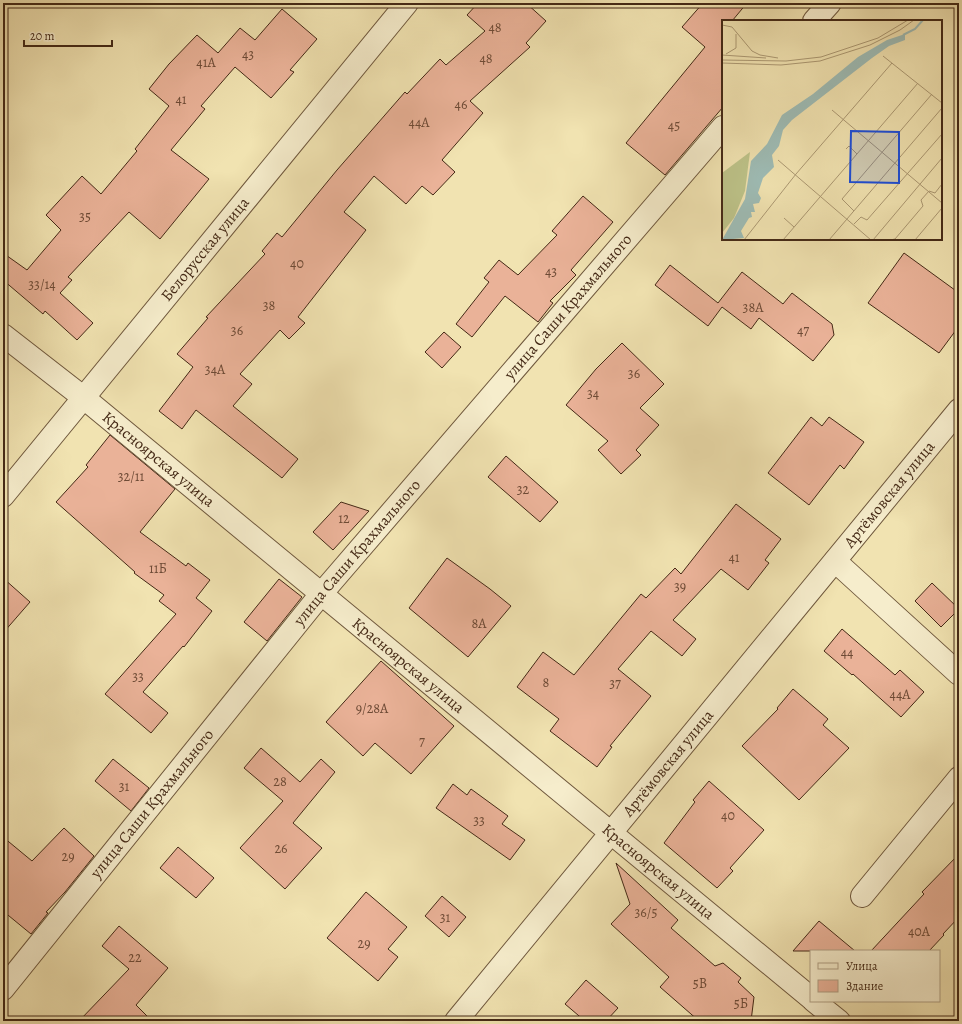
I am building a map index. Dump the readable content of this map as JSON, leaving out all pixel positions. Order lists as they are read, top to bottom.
{
  "streets": {
    "street": [
      "Белорусская улица",
      "улица Саши Крахмального",
      "Красноярская улица",
      "Артёмовская улица"
    ]
  },
  "crossings": [
    ["Белорусская улица", "Красноярская улица"],
    ["улица Саши Крахмального", "Красноярская улица"],
    ["Красноярская улица", "Артёмовская улица"]
  ],
  "house_numbers": [
    "48",
    "43",
    "48",
    "41А",
    "41",
    "46",
    "44А",
    "45",
    "35",
    "40",
    "43",
    "33/14",
    "38",
    "38А",
    "36",
    "47",
    "34А",
    "36",
    "34",
    "32/11",
    "32",
    "12",
    "41",
    "11Б",
    "39",
    "8А",
    "44",
    "33",
    "8",
    "37",
    "44А",
    "9/28А",
    "7",
    "28",
    "31",
    "40",
    "33",
    "26",
    "29",
    "36/5",
    "31",
    "40А",
    "29",
    "22",
    "5В",
    "5Б"
  ],
  "legend": ["Улица", "Здание"],
  "scale_bar": "20 m"
}
